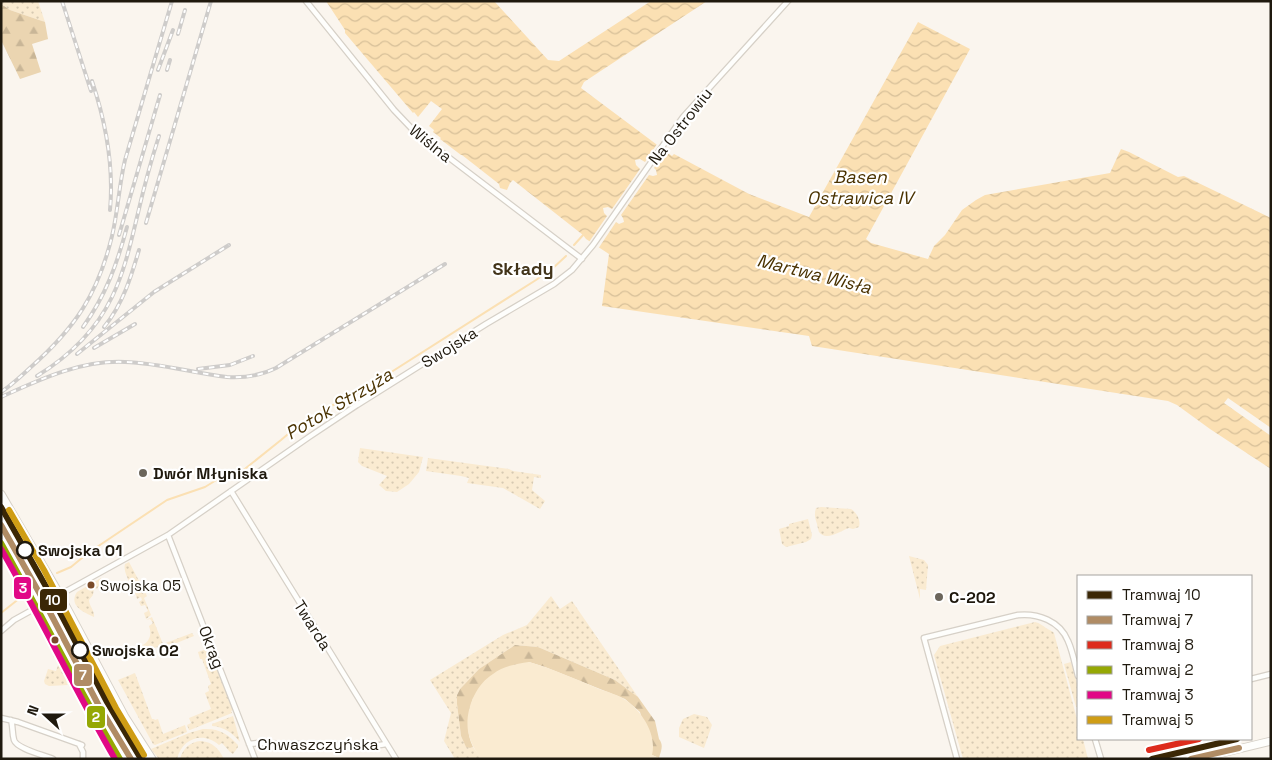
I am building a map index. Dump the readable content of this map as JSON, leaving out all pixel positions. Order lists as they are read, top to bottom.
{
  "streets": {
    "street": [
      "Na Ostrowiu",
      "Wiślna",
      "Swojska",
      "Twarda",
      "Okrąg",
      "Chwaszczyńska"
    ]
  },
  "crossings": [
    ["Na Ostrowiu", "Wiślna"],
    ["Na Ostrowiu", "Swojska"],
    ["Wiślna", "Swojska"],
    ["Swojska", "Twarda"],
    ["Swojska", "Okrąg"],
    ["Twarda", "Chwaszczyńska"],
    ["Okrąg", "Chwaszczyńska"]
  ],
  "districts": ["Składy"],
  "water": ["Basen Ostrawica IV", "Martwa Wisła", "Potok Strzyża"],
  "places": [
    "Dwór Młyniska",
    "Swojska 01",
    "Swojska 05",
    "C-202",
    "Swojska 02"
  ],
  "lines": [
    "tram line 10",
    "tram line 5",
    "tram line 7",
    "tram line 2",
    "tram line 3",
    "tram line 8"
  ],
  "legend": [
    "Tramwaj 10",
    "Tramwaj 7",
    "Tramwaj 8",
    "Tramwaj 2",
    "Tramwaj 3",
    "Tramwaj 5"
  ],
  "north": "left"
}
